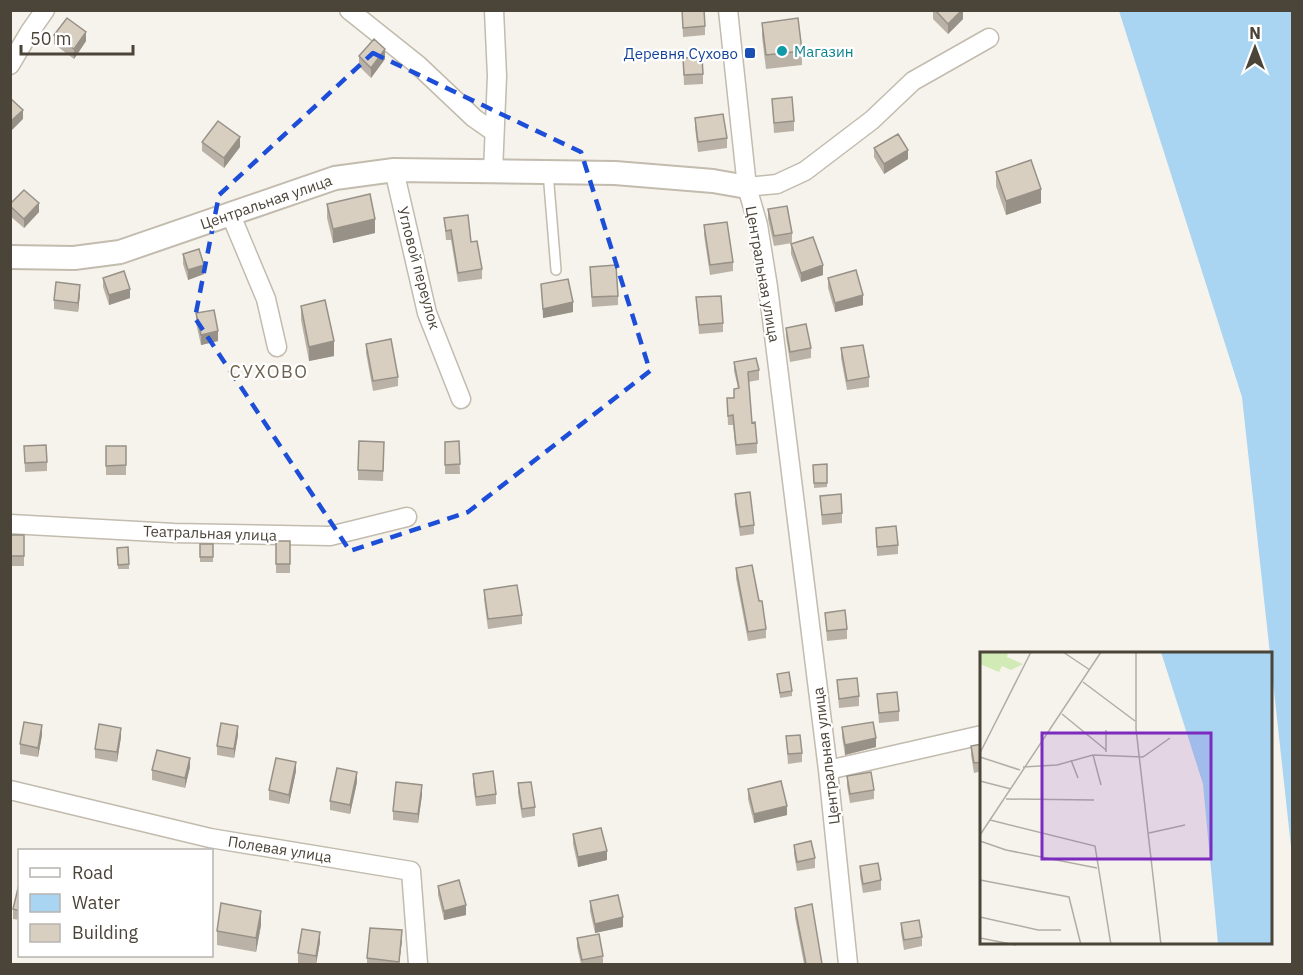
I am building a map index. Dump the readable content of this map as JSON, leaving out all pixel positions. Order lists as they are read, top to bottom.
{
  "streets": {
    "street": [
      "Центральная улица",
      "Угловой переулок",
      "Театральная улица",
      "Полевая улица"
    ]
  },
  "crossings": [
    ["Центральная улица", "Угловой переулок"]
  ],
  "districts": ["СУХОВО"],
  "places": {
    "other": ["Магазин"],
    "transit": ["Деревня Сухово"]
  },
  "legend": ["Road", "Water", "Building"],
  "scale_bar": "50 m",
  "north": "top"
}
